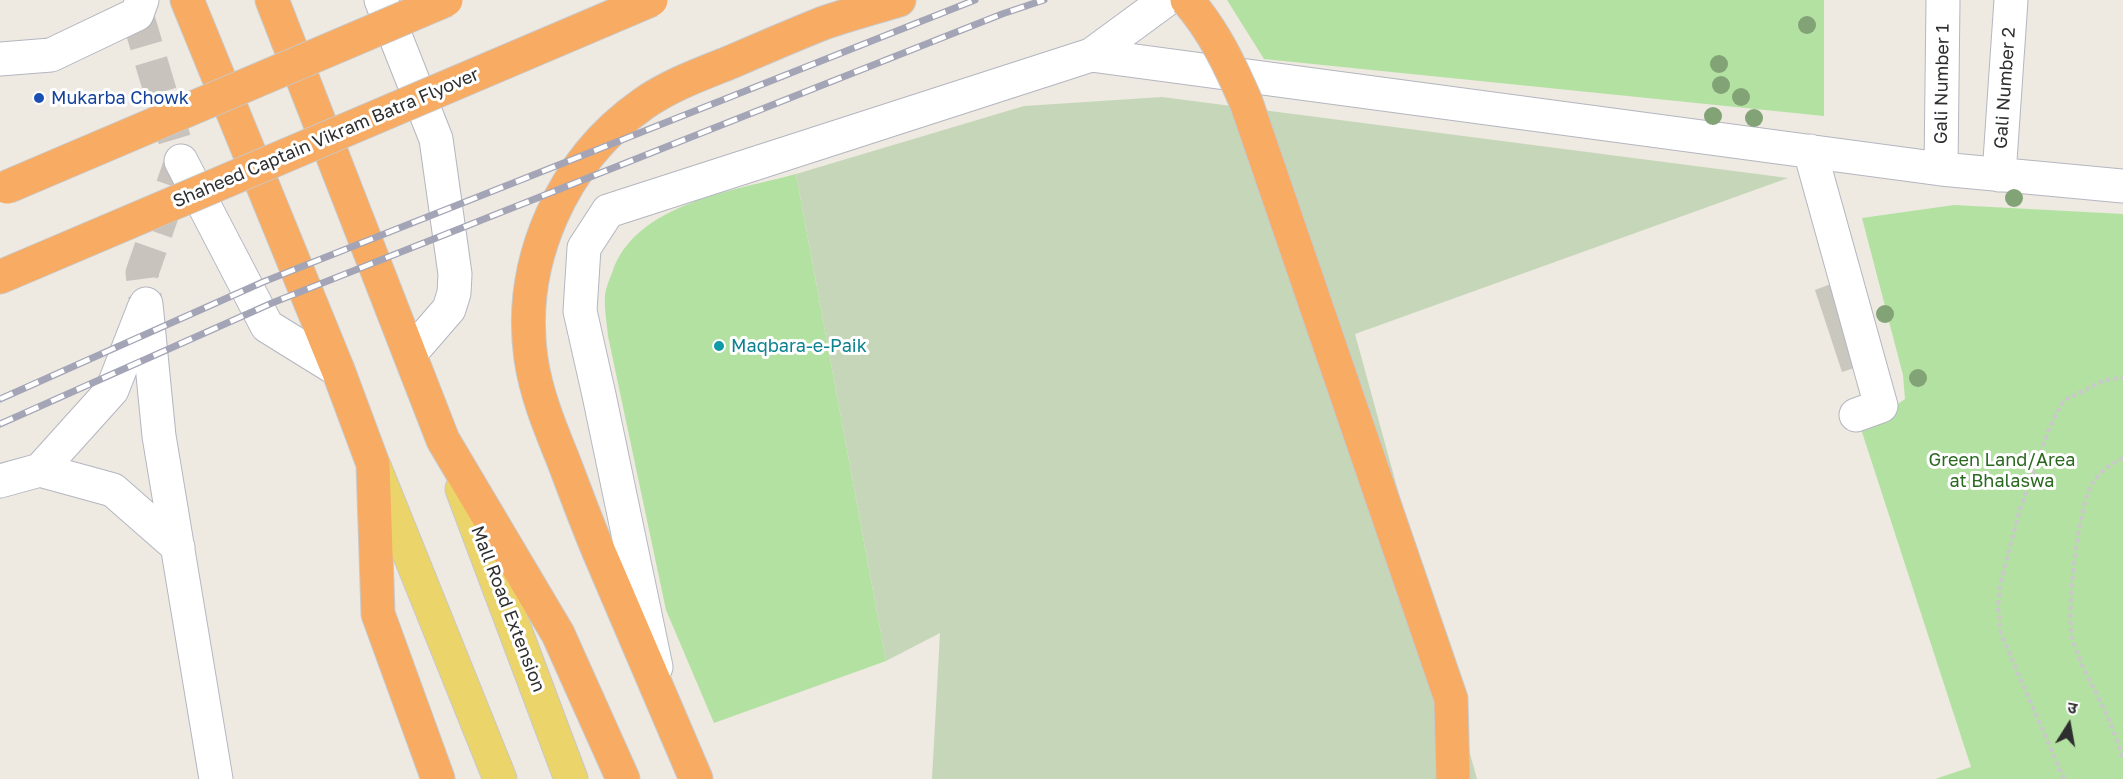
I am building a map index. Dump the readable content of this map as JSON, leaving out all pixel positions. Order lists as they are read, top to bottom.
{
  "streets": {
    "highway": ["Shaheed Captain Vikram Batra Flyover"],
    "main road": ["Mall Road Extension"],
    "street": ["Gali Number 1", "Gali Number 2"]
  },
  "parks": ["Green Land/Area at Bhalaswa"],
  "places": ["Mukarba Chowk", "Maqbara-e-Paik"],
  "north": "top"
}
